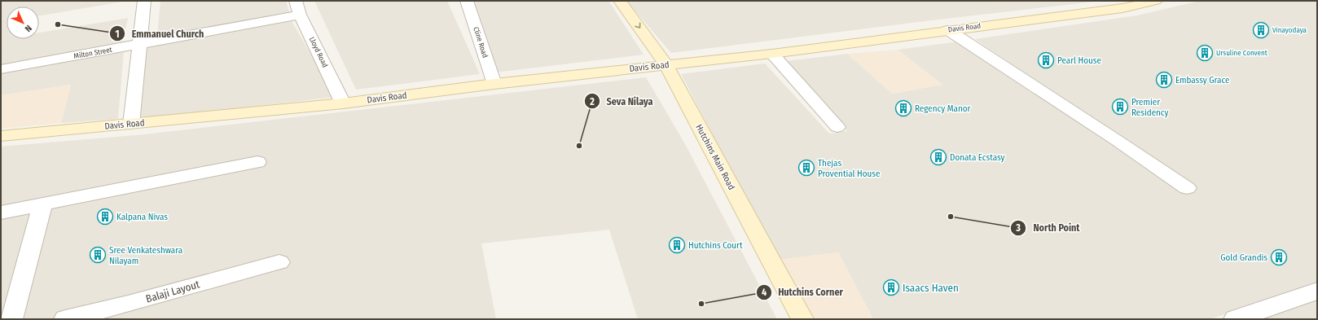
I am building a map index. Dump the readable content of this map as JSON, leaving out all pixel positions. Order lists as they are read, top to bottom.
{
  "streets": {
    "street": [
      "Davis Road",
      "Cline Road",
      "Lloyd Road",
      "Milton Street",
      "Hutchins Main Road",
      "Balaji Layout"
    ]
  },
  "crossings": [
    ["Davis Road", "Cline Road"],
    ["Davis Road", "Lloyd Road"],
    ["Davis Road", "Hutchins Main Road"],
    ["Lloyd Road", "Milton Street"]
  ],
  "places": {
    "other": [
      "Emmanuel Church",
      "Seva Nilaya",
      "North Point",
      "Hutchins Corner"
    ],
    "building": [
      "Vinayodaya",
      "Ursuline Convent",
      "Pearl House",
      "Embassy Grace",
      "Premier Residency",
      "Regency Manor",
      "Donata Ecstasy",
      "Thejas Provential House",
      "Kalpana Nivas",
      "Hutchins Court",
      "Sree Venkateshwara Nilayam",
      "Gold Grandis",
      "Isaacs Haven"
    ]
  },
  "north": "bottom right"
}
